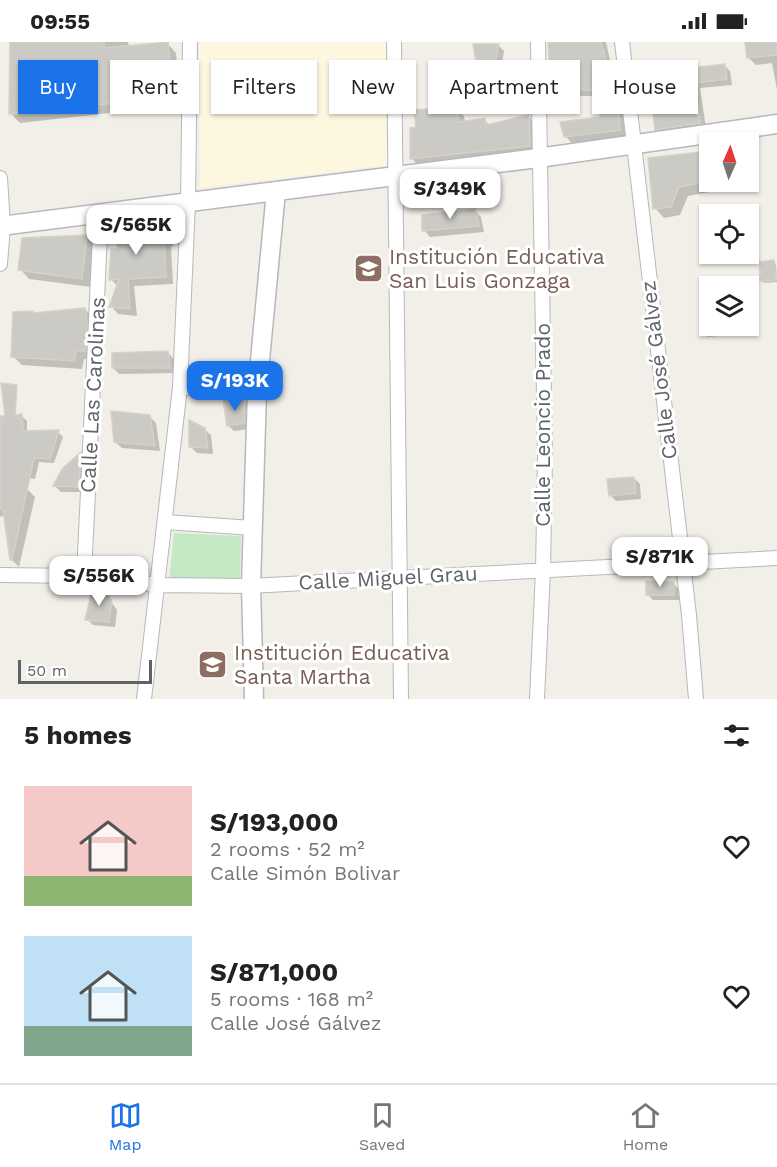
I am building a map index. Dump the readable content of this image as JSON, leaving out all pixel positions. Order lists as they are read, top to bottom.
{
  "streets": {
    "street": [
      "Calle José Gálvez",
      "Calle Las Carolinas",
      "Calle Leoncio Prado",
      "Calle Miguel Grau"
    ]
  },
  "crossings": [
    ["Calle José Gálvez", "Calle Miguel Grau"],
    ["Calle Las Carolinas", "Calle Miguel Grau"],
    ["Calle Leoncio Prado", "Calle Miguel Grau"]
  ],
  "places": {
    "school or university": ["Institución Educativa San Luis Gonzaga", "Institución Educativa Santa Martha"]
  },
  "scale_bar": "50 m",
  "north": "top",
  "page": {
    "status": "09:55",
    "chip": [
      "Buy",
      "Rent",
      "Filters",
      "New",
      "Apartment",
      "House"
    ],
    "price": [
      "S/349K",
      "S/565K",
      "S/193K",
      "S/871K",
      "S/556K"
    ],
    "scale": "50 m",
    "heading": "5 homes",
    "list": [
      {
        "name": "S/193,000",
        "note": "2 rooms · 52 m² · Calle Simón Bolivar"
      },
      {
        "name": "S/871,000",
        "note": "5 rooms · 168 m² · Calle José Gálvez"
      }
    ],
    "tabs": ["Map", "Saved", "Home"]
  }
}
